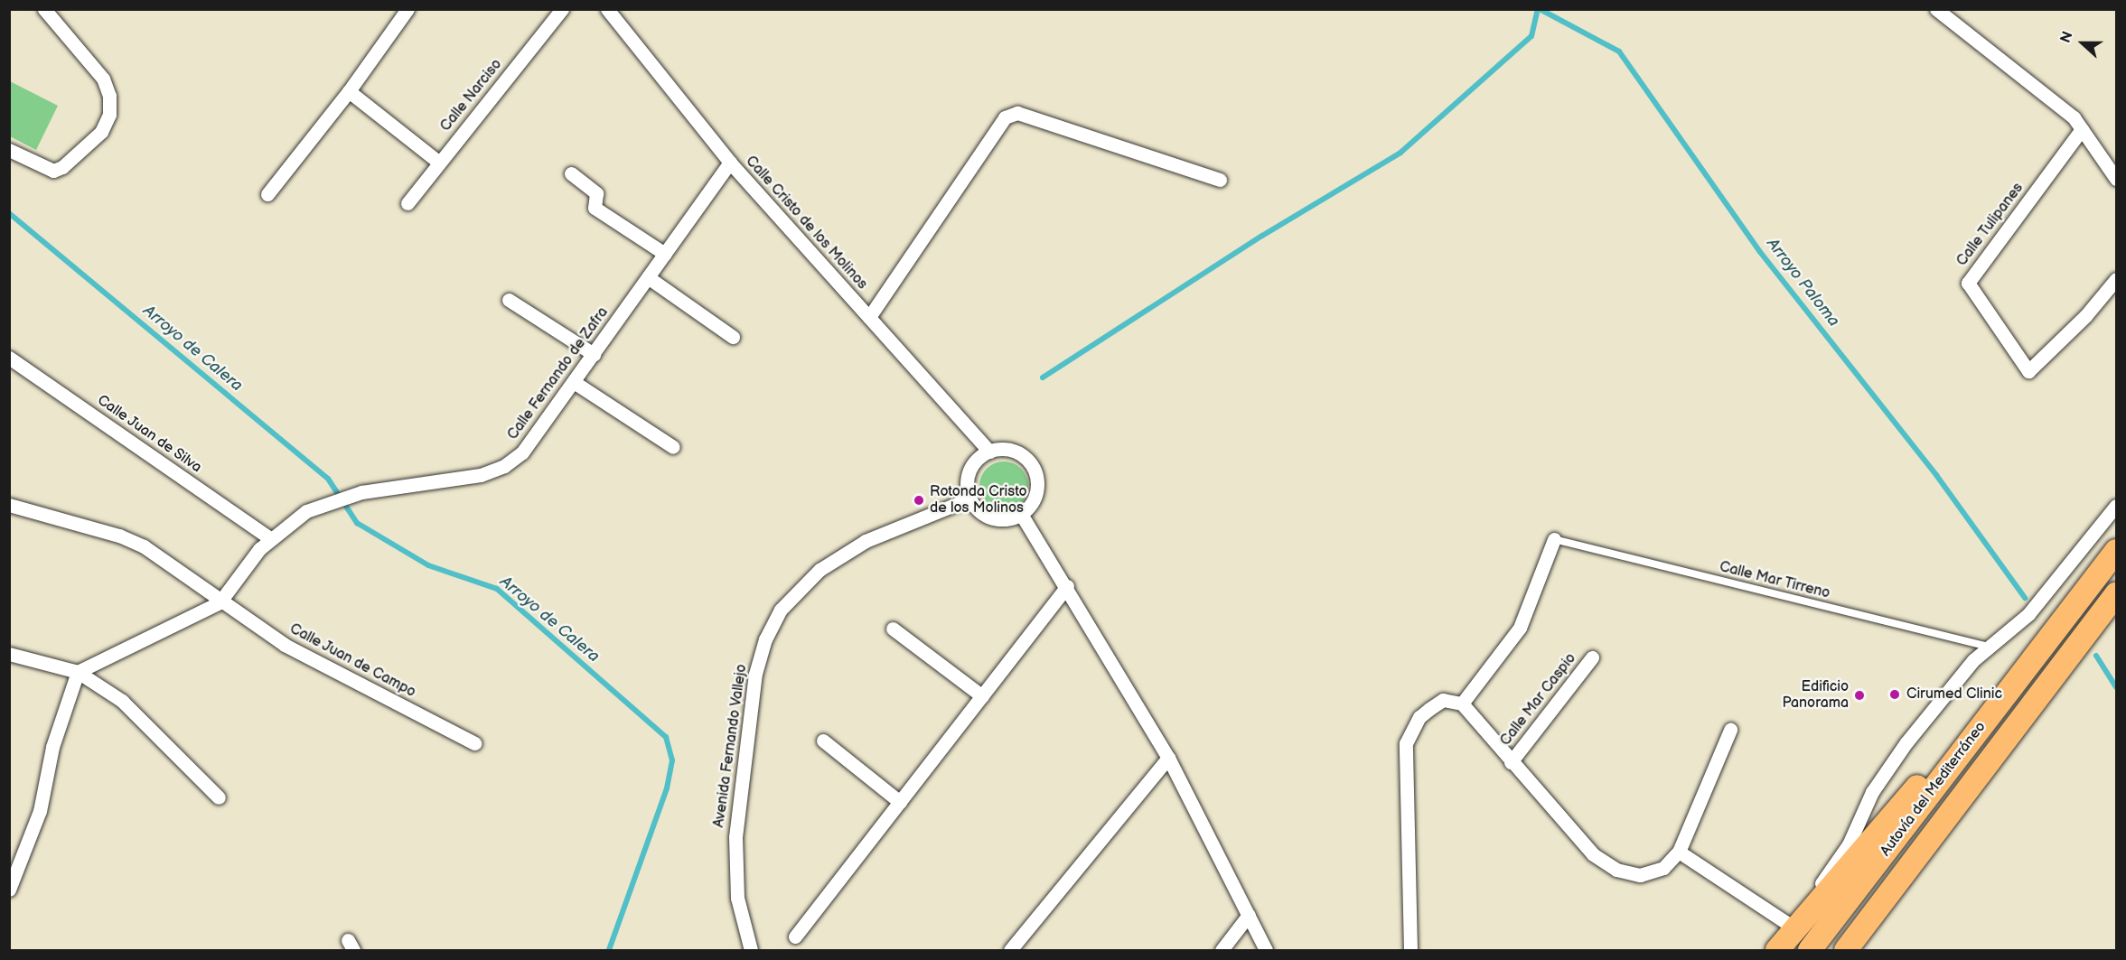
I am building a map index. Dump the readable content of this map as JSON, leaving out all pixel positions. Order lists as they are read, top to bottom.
{
  "streets": {
    "highway": ["Autovía del Mediterráneo"],
    "street": [
      "Calle Narciso",
      "Calle Cristo de los Molinos",
      "Calle Tulipanes",
      "Calle Fernando de Zafra",
      "Calle Juan de Silva",
      "Calle Juan de Campo",
      "Calle Mar Caspio",
      "Avenida Fernando Vallejo"
    ],
    "lane": ["Calle Mar Tirreno"]
  },
  "crossings": [
    ["Calle Cristo de los Molinos", "Calle Fernando de Zafra"],
    ["Calle Cristo de los Molinos", "Avenida Fernando Vallejo"],
    ["Calle Fernando de Zafra", "Calle Juan de Silva"],
    ["Calle Fernando de Zafra", "Calle Juan de Campo"]
  ],
  "water": ["Arroyo Paloma", "Arroyo de Calera"],
  "places": ["Rotonda Cristo de los Molinos", "Cirumed Clinic", "Edificio Panorama"],
  "north": "left"
}
